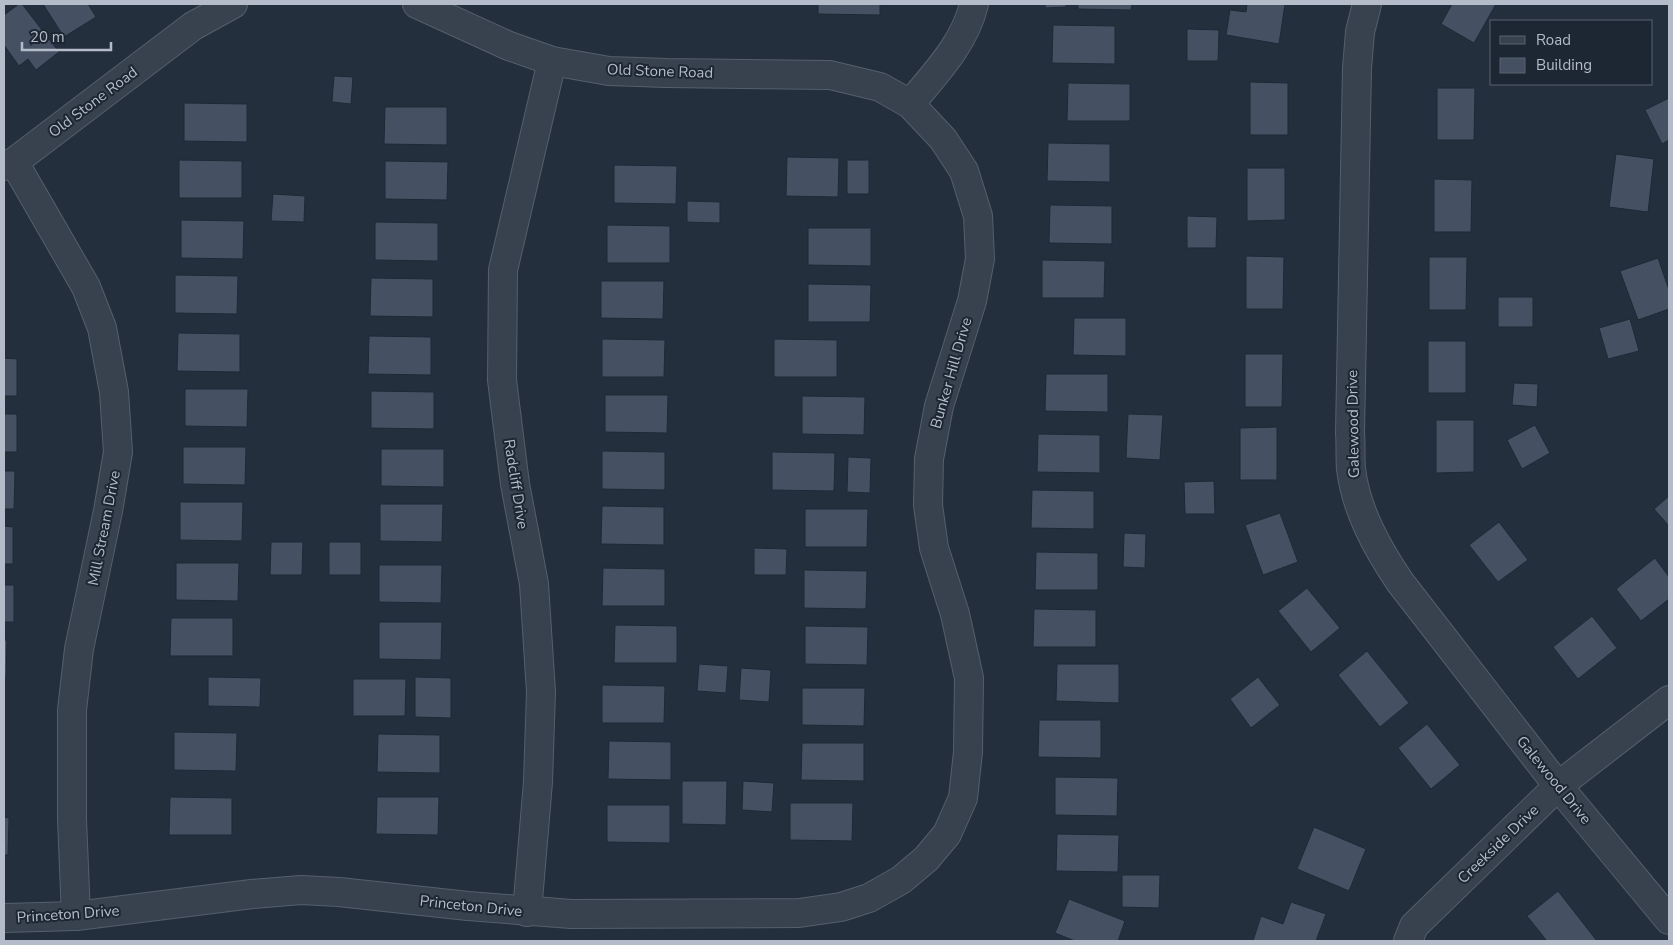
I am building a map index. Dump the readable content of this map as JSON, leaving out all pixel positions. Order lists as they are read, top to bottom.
{
  "streets": {
    "street": [
      "Old Stone Road",
      "Bunker Hill Drive",
      "Galewood Drive",
      "Radcliff Drive",
      "Mill Stream Drive",
      "Creekside Drive",
      "Princeton Drive"
    ]
  },
  "crossings": [
    ["Old Stone Road", "Bunker Hill Drive"],
    ["Old Stone Road", "Radcliff Drive"],
    ["Old Stone Road", "Mill Stream Drive"],
    ["Bunker Hill Drive", "Princeton Drive"],
    ["Galewood Drive", "Creekside Drive"],
    ["Radcliff Drive", "Princeton Drive"],
    ["Mill Stream Drive", "Princeton Drive"]
  ],
  "legend": ["Road", "Building"],
  "scale_bar": "20 m"
}
